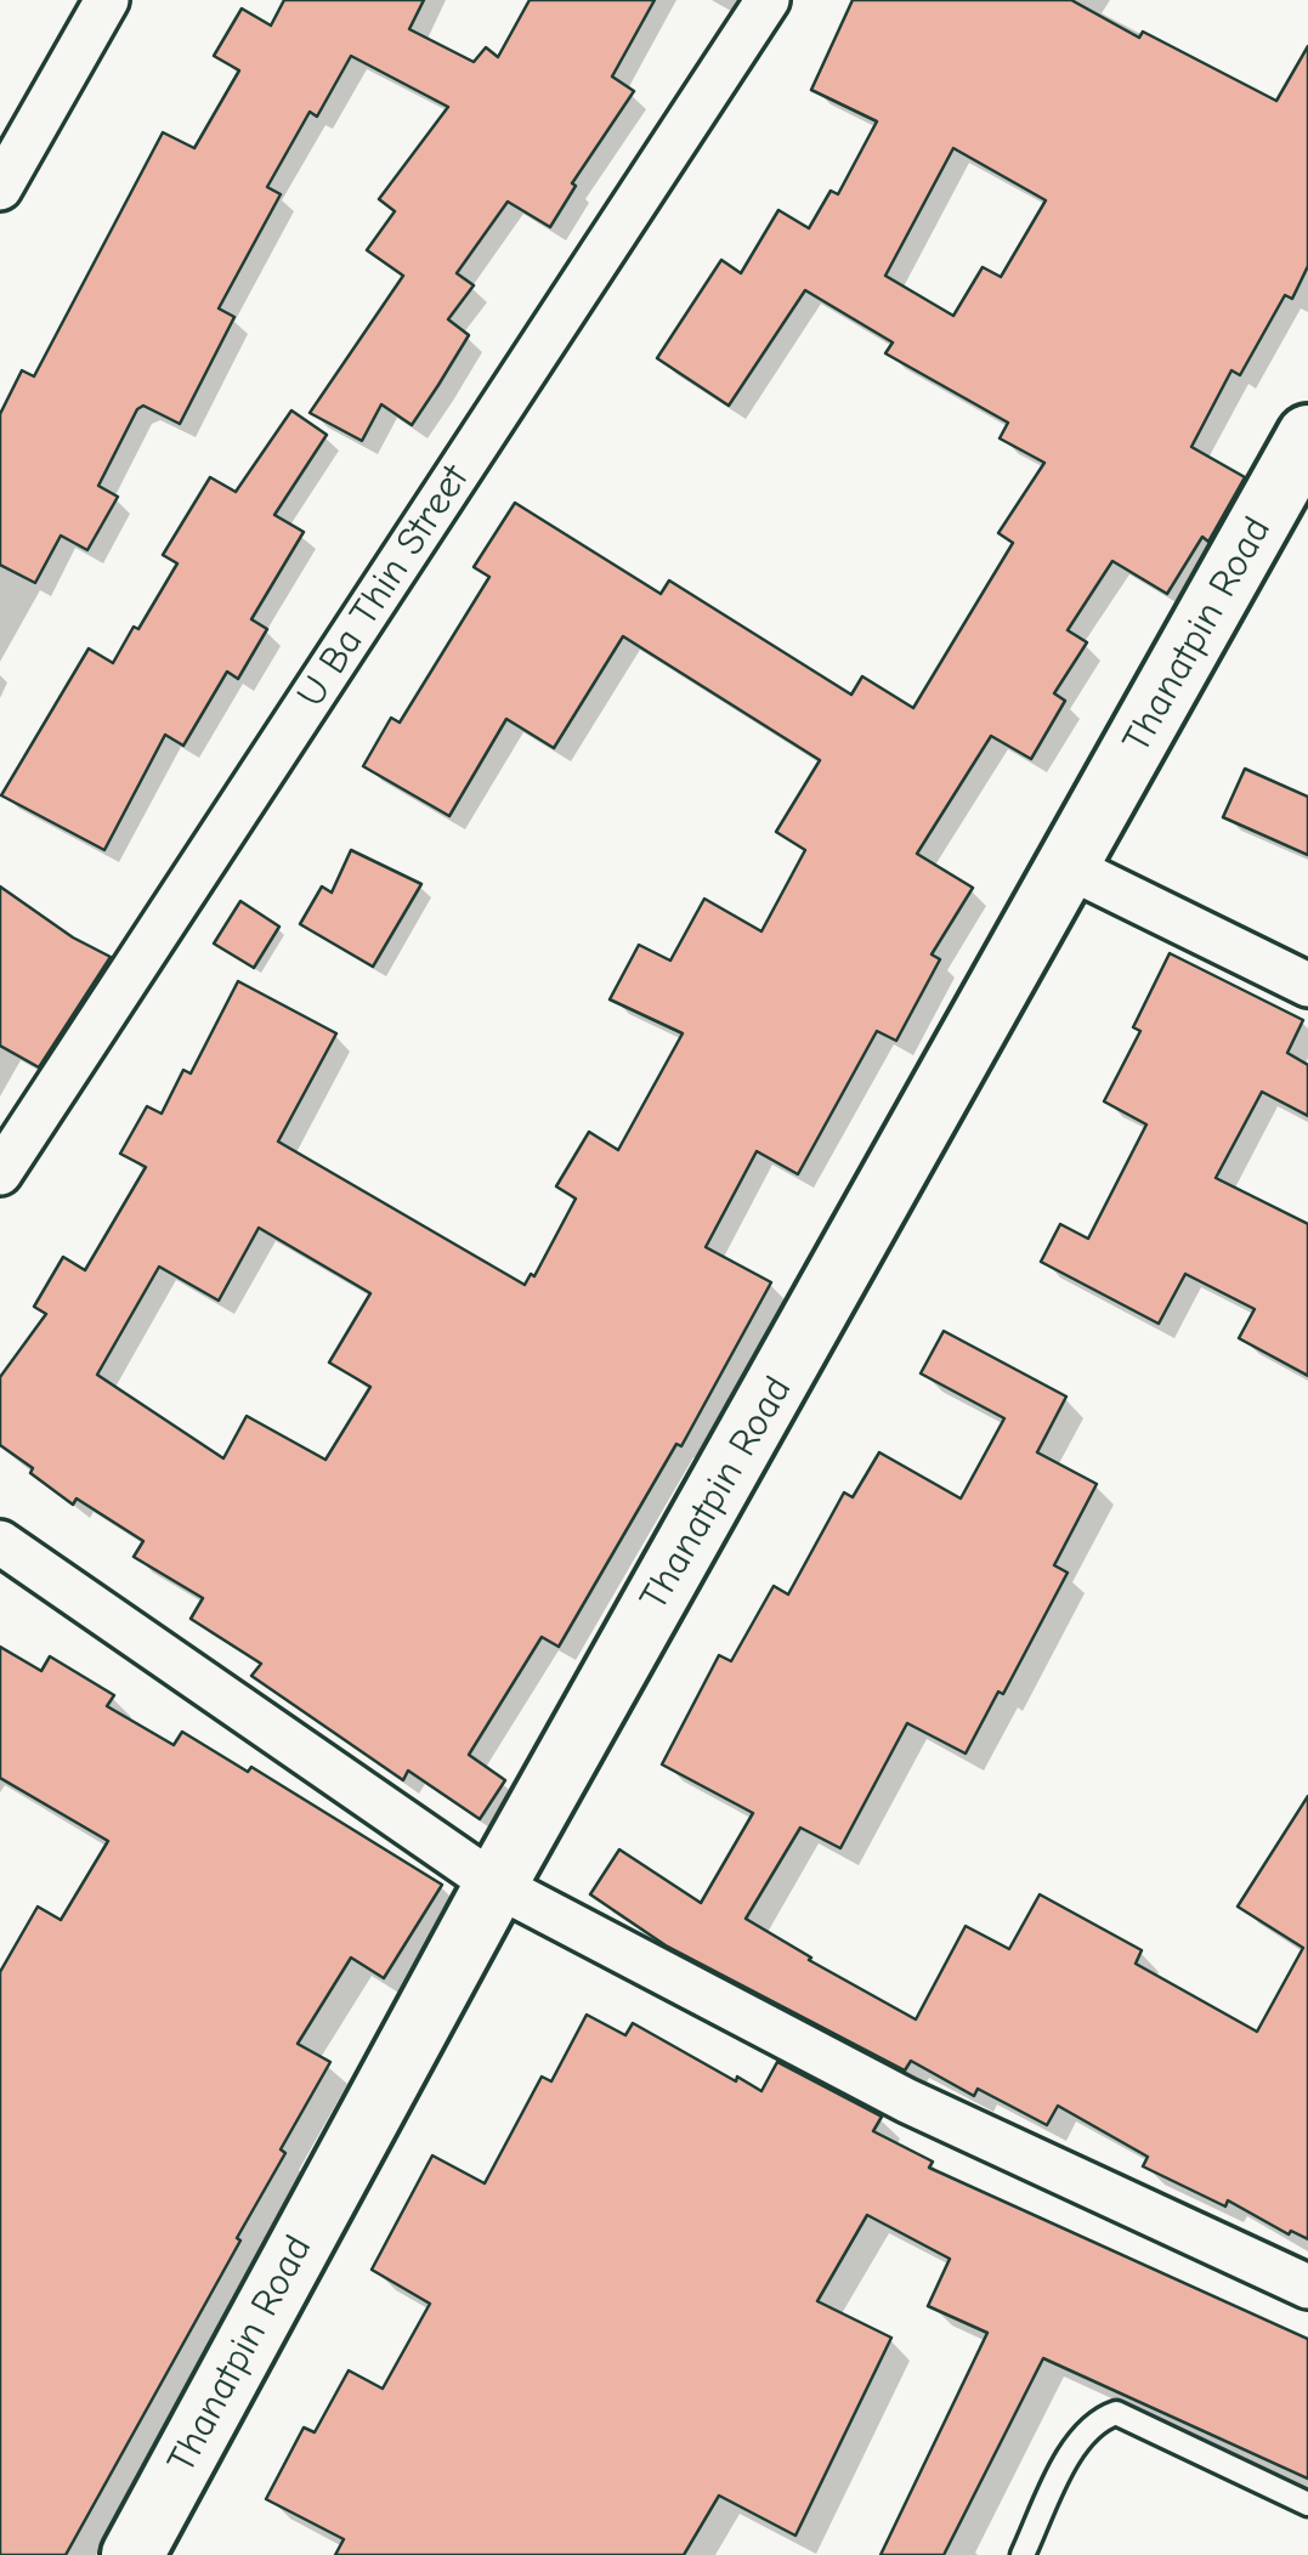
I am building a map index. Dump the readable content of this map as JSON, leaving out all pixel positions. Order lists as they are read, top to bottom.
{
  "streets": {
    "main road": ["Thanatpin Road"],
    "street": ["U Ba Thin Street"]
  }
}
